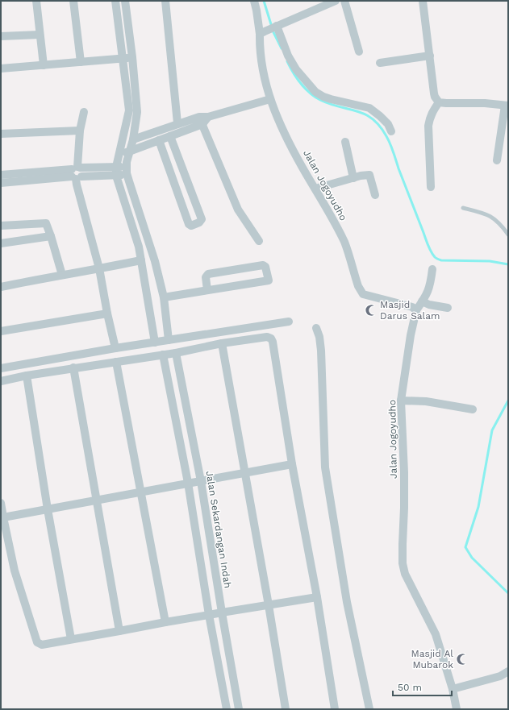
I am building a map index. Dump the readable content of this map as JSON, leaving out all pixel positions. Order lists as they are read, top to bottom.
{
  "streets": {
    "street": ["Jalan Jogoyudho", "Jalan Sekardangan Indah"]
  },
  "places": {
    "mosque": ["Masjid Darus Salam", "Masjid Al Mubarok"]
  },
  "scale_bar": "50 m"
}
